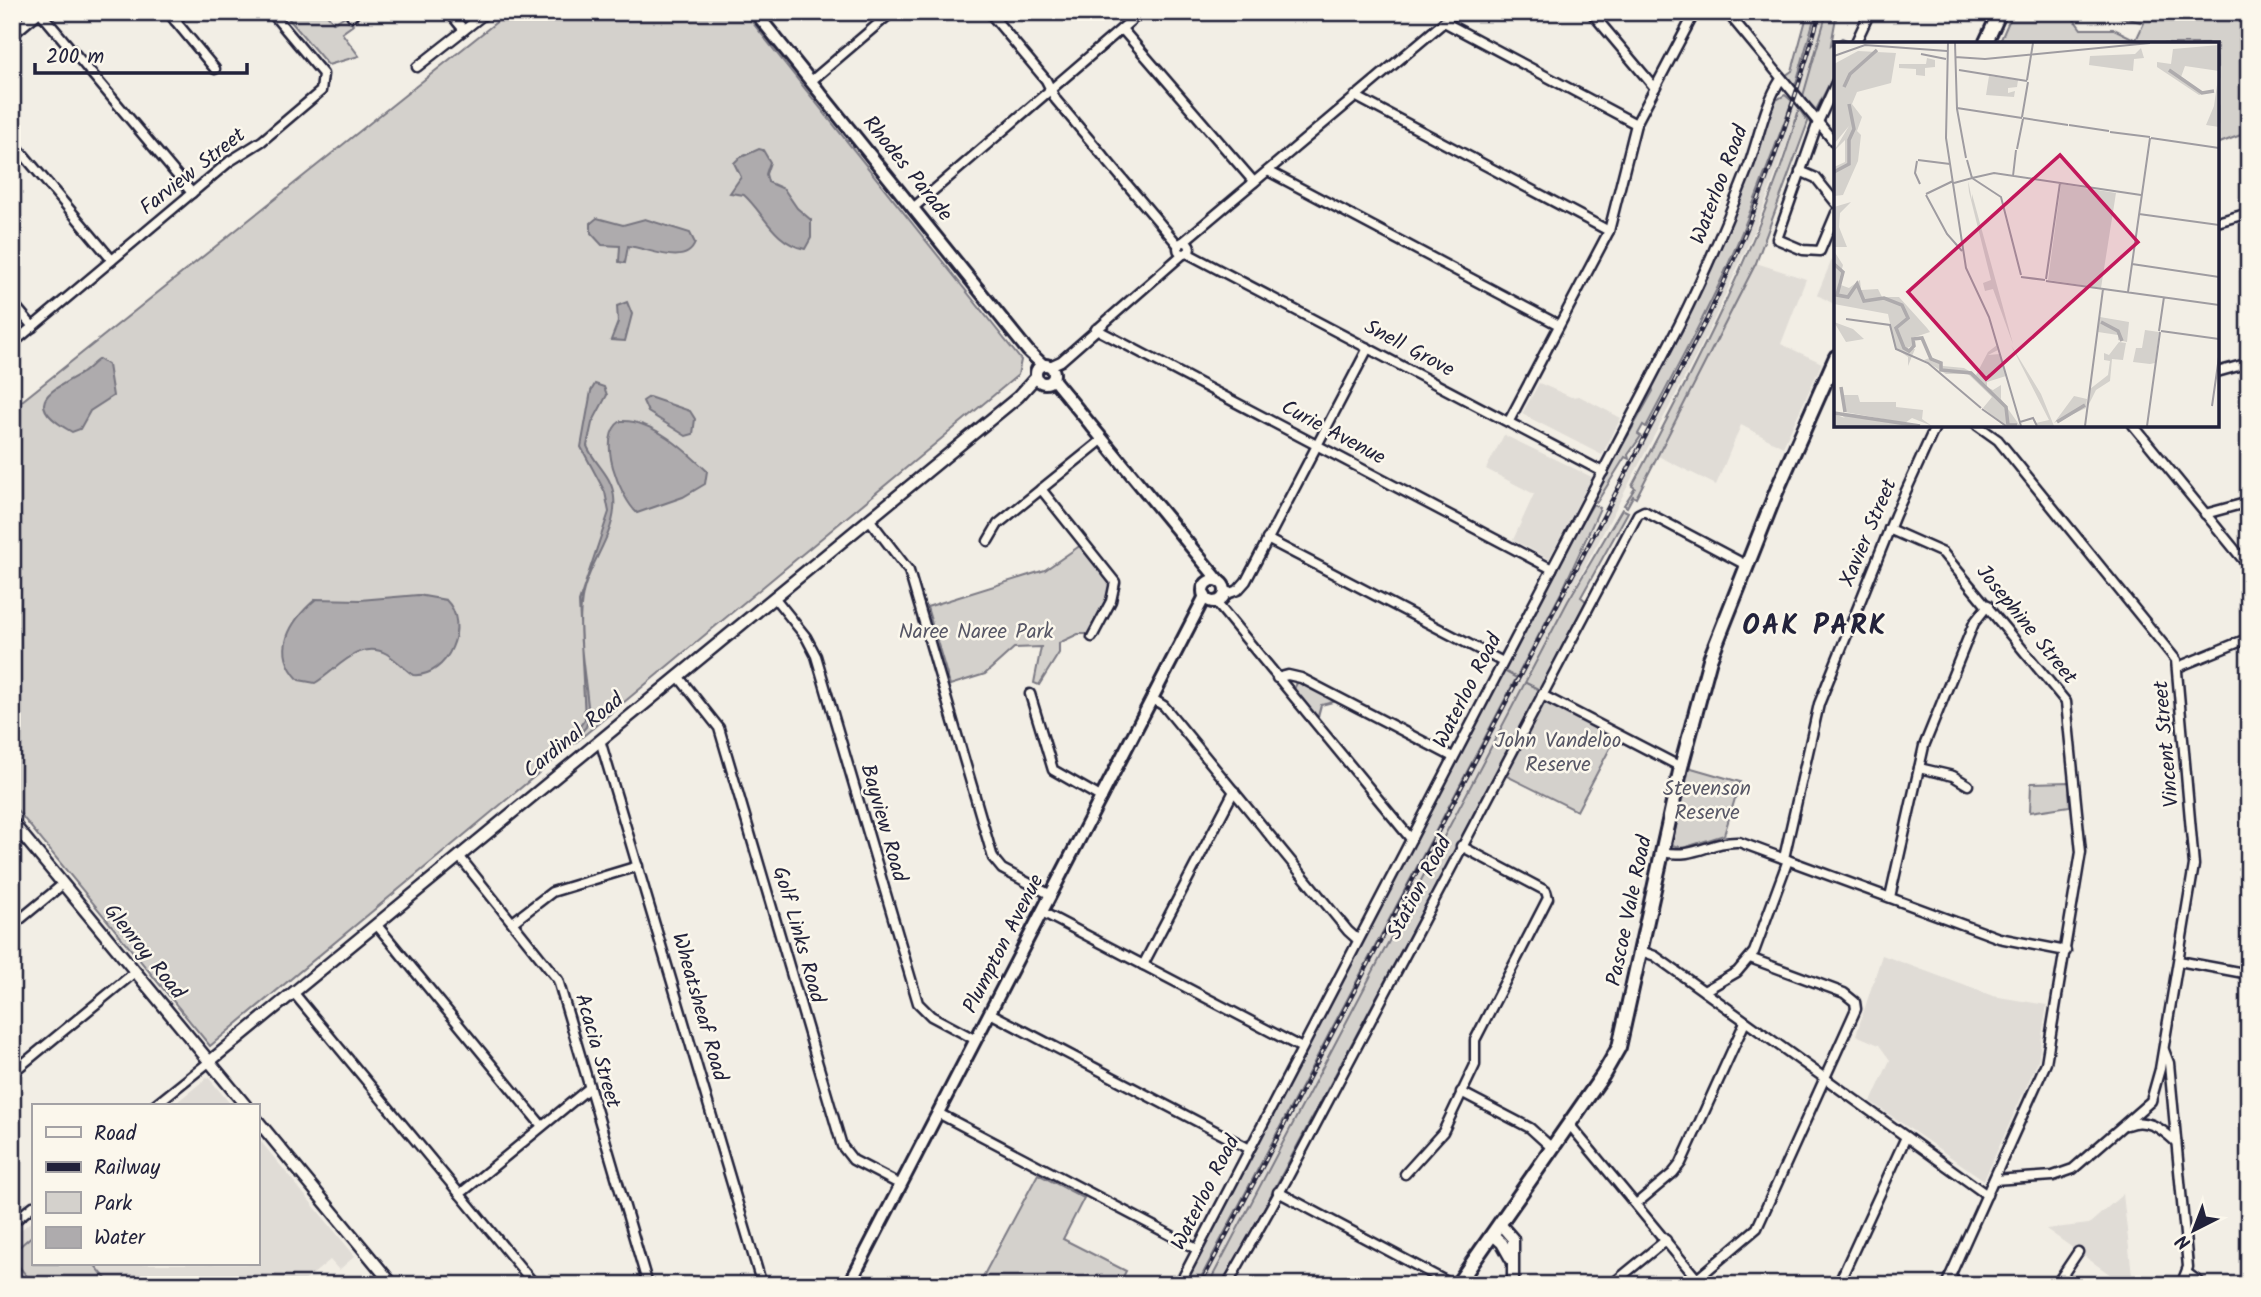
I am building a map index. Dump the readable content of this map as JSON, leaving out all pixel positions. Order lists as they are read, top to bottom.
{
  "streets": {
    "main road": ["Rhodes Parade", "Pascoe Vale Road", "Plumpton Avenue"],
    "street": [
      "Farview Street",
      "Waterloo Road",
      "Snell Grove",
      "Curie Avenue",
      "Xavier Street",
      "Josephine Street",
      "Cardinal Road",
      "Vincent Street",
      "Bayview Road",
      "Station Road",
      "Golf Links Road",
      "Glenroy Road",
      "Wheatsheaf Road",
      "Acacia Street"
    ]
  },
  "crossings": [
    ["Rhodes Parade", "Cardinal Road"],
    ["Rhodes Parade", "Plumpton Avenue"],
    ["Waterloo Road", "Snell Grove"],
    ["Waterloo Road", "Curie Avenue"],
    ["Xavier Street", "Josephine Street"],
    ["Josephine Street", "Vincent Street"],
    ["Cardinal Road", "Bayview Road"],
    ["Cardinal Road", "Golf Links Road"],
    ["Cardinal Road", "Glenroy Road"],
    ["Cardinal Road", "Wheatsheaf Road"],
    ["Cardinal Road", "Acacia Street"],
    ["Bayview Road", "Plumpton Avenue"],
    ["Station Road", "Pascoe Vale Road"],
    ["Golf Links Road", "Plumpton Avenue"]
  ],
  "districts": ["OAK PARK"],
  "parks": ["Naree Naree Park", "John Vandeloo Reserve", "Stevenson Reserve"],
  "legend": [
    "Road",
    "Railway",
    "Park",
    "Water"
  ],
  "scale_bar": "200 m",
  "north": "bottom left"
}
